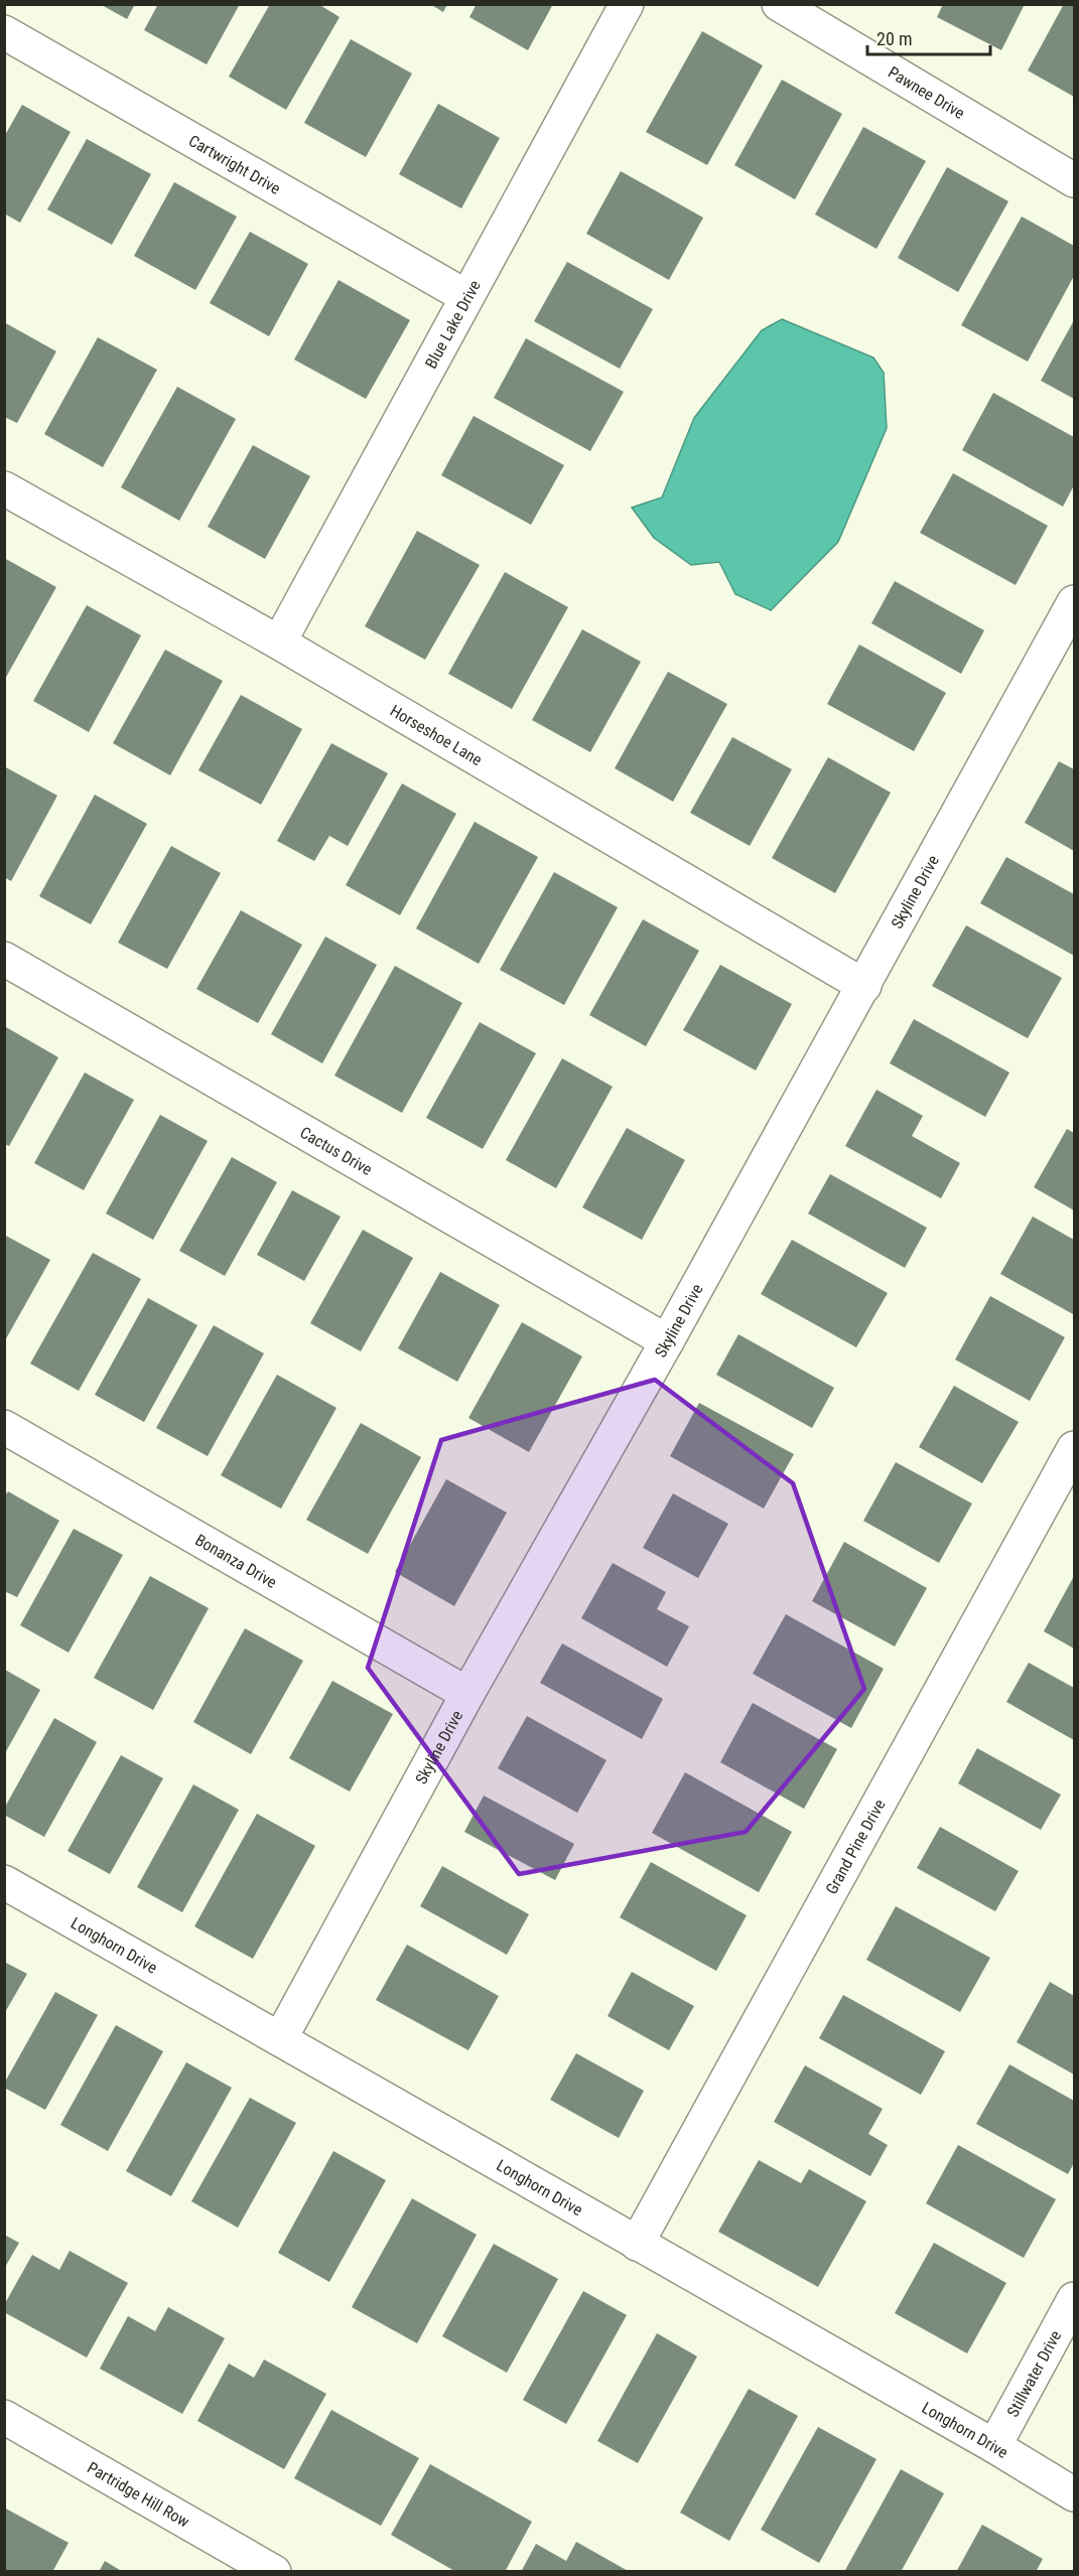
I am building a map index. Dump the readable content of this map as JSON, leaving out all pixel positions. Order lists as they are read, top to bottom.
{
  "streets": {
    "street": [
      "Pawnee Drive",
      "Cartwright Drive",
      "Blue Lake Drive",
      "Horseshoe Lane",
      "Skyline Drive",
      "Cactus Drive",
      "Bonanza Drive",
      "Grand Pine Drive",
      "Longhorn Drive",
      "Stillwater Drive",
      "Partridge Hill Row"
    ]
  },
  "crossings": [
    ["Cartwright Drive", "Blue Lake Drive"],
    ["Blue Lake Drive", "Horseshoe Lane"],
    ["Horseshoe Lane", "Skyline Drive"],
    ["Skyline Drive", "Cactus Drive"],
    ["Skyline Drive", "Bonanza Drive"],
    ["Skyline Drive", "Longhorn Drive"],
    ["Grand Pine Drive", "Longhorn Drive"],
    ["Longhorn Drive", "Stillwater Drive"]
  ],
  "scale_bar": "20 m"
}
